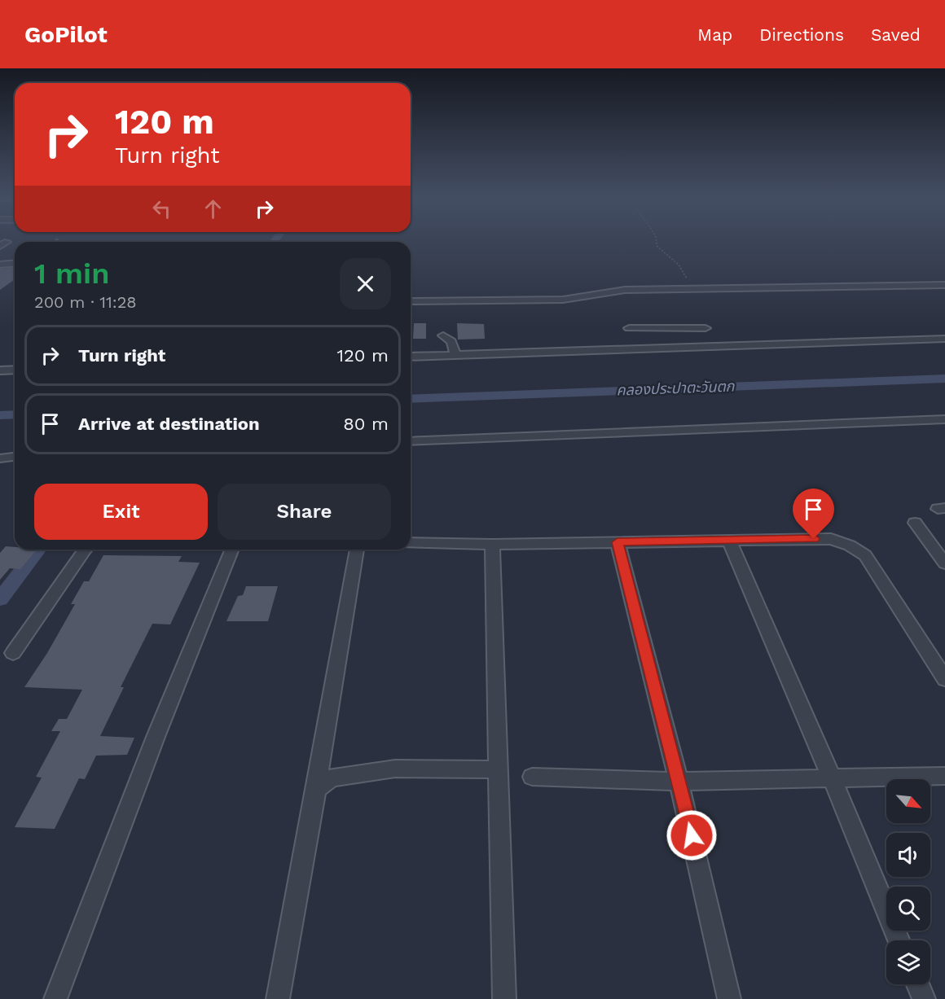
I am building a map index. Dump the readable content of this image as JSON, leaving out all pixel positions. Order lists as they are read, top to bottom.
{
  "water": ["คลองประปาตะวันตก"],
  "north": "bottom right",
  "page": {
    "header": "GoPilot",
    "nav": ["Map", "Directions", "Saved"],
    "turn": ["120 m", "Turn right"],
    "heading": ["1 min", "200 m · 11:28"],
    "list": [
      {
        "name": "Turn right",
        "value": "120 m"
      },
      {
        "name": "Arrive at destination",
        "value": "80 m"
      }
    ],
    "buttons": ["Exit", "Share"]
  }
}
